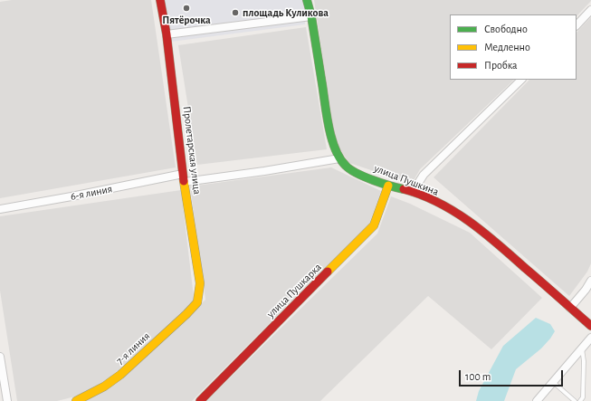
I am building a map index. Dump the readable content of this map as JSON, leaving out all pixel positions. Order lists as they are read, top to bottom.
{
  "streets": {
    "street": [
      "Пролетарская улица",
      "улица Пушкина",
      "6-я линия",
      "улица Пушкарка",
      "7-я линия"
    ]
  },
  "crossings": [
    ["Пролетарская улица", "6-я линия"],
    ["Пролетарская улица", "7-я линия"],
    ["улица Пушкина", "6-я линия"],
    ["улица Пушкина", "улица Пушкарка"]
  ],
  "places": ["Пятёрочка", "площадь Куликова"],
  "legend": ["Свободно", "Медленно", "Пробка"],
  "scale_bar": "100 m"
}
